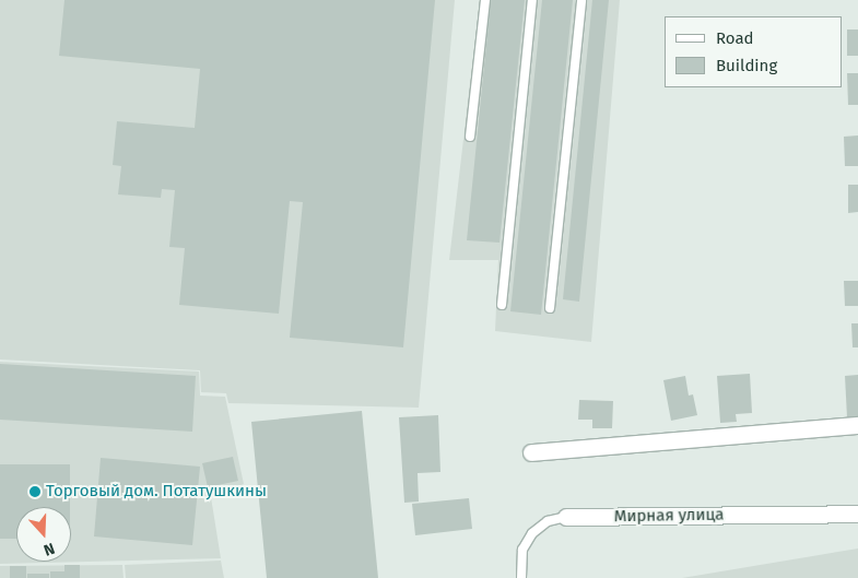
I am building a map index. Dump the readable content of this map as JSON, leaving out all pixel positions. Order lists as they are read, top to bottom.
{
  "streets": {
    "street": ["Мирная улица"]
  },
  "places": ["Торговый дом. Потатушкины"],
  "legend": ["Road", "Building"],
  "north": "bottom"
}
